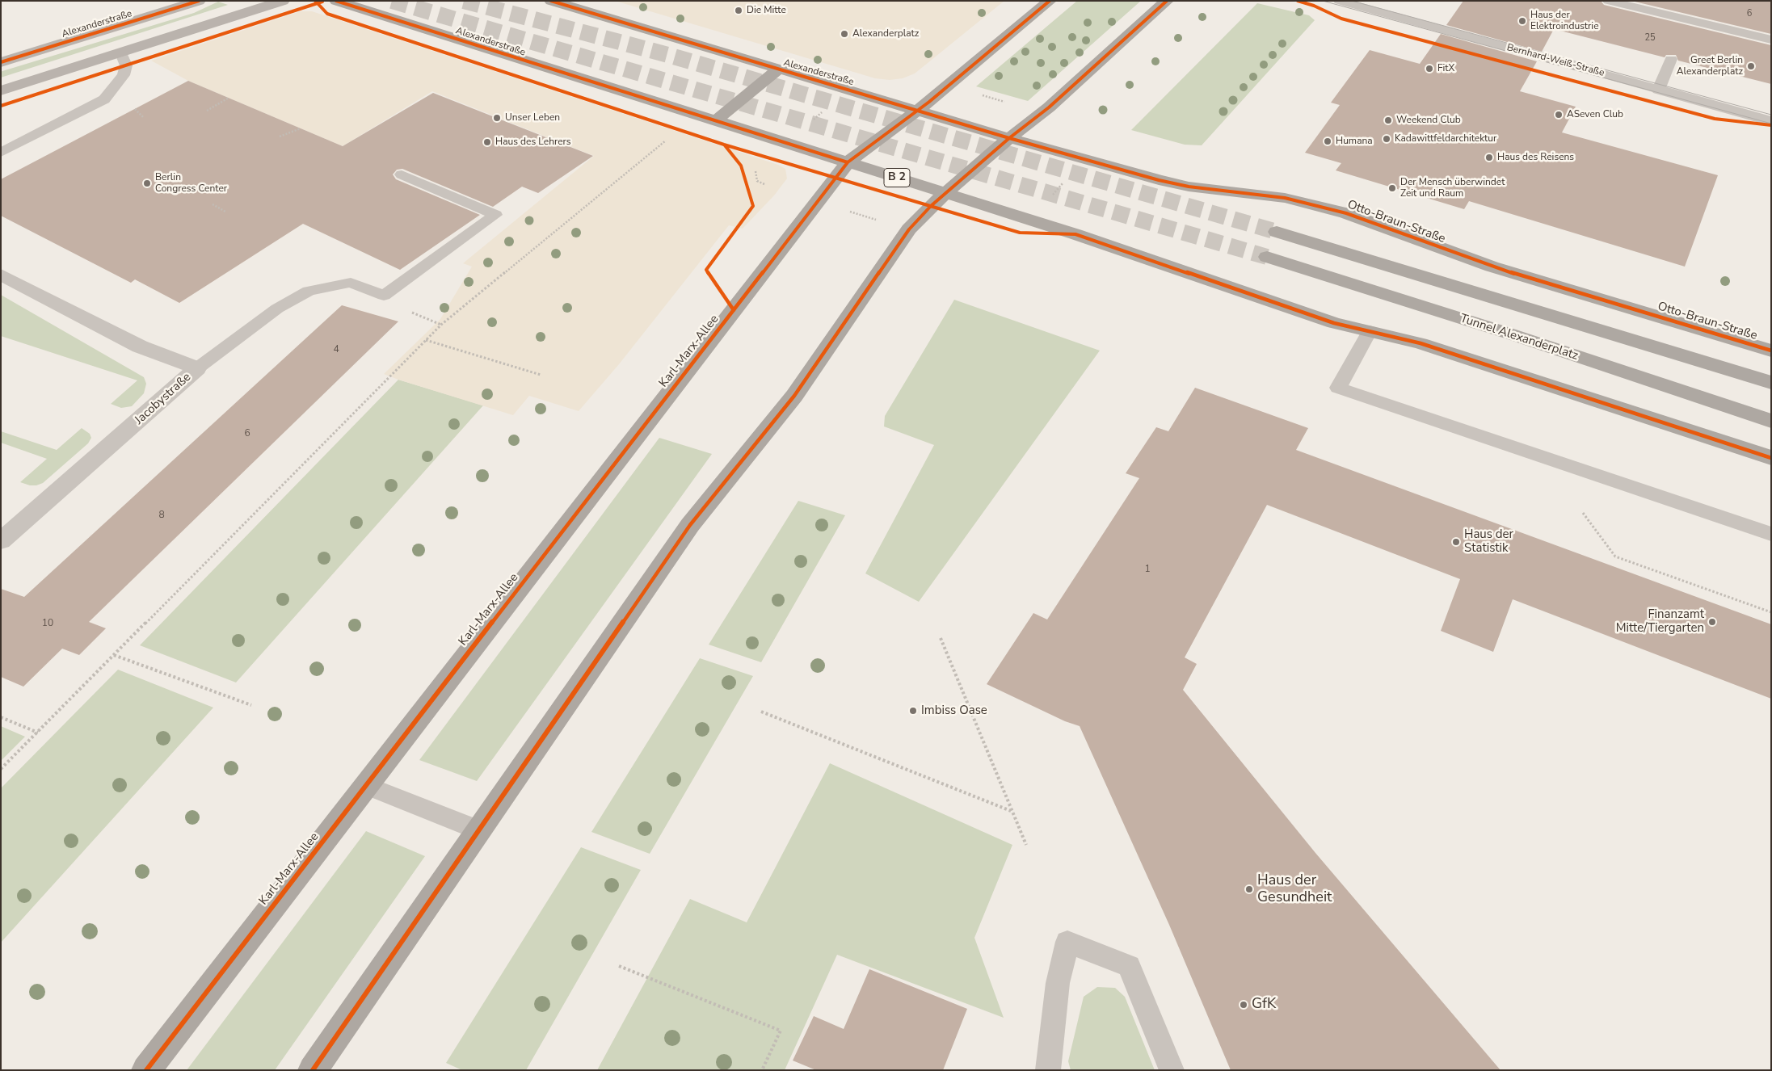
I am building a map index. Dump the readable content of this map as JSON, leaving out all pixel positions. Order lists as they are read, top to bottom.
{
  "streets": {
    "main road": [
      "Alexanderstraße",
      "B 2",
      "Otto-Braun-Straße",
      "Tunnel Alexanderplatz",
      "Karl-Marx-Allee"
    ],
    "street": ["Bernhard-Weiß-Straße", "Jacobystraße"]
  },
  "crossings": [
    ["Alexanderstraße", "B 2"],
    ["Alexanderstraße", "Otto-Braun-Straße"],
    ["Alexanderstraße", "Karl-Marx-Allee"]
  ],
  "places": [
    "Die Mitte",
    "Haus der Elektroindustrie",
    "Alexanderplatz",
    "Greet Berlin Alexanderplatz",
    "FitX",
    "ASeven Club",
    "Unser Leben",
    "Weekend Club",
    "Kadawittfeldarchitektur",
    "Humana",
    "Haus des Lehrers",
    "Haus des Reisens",
    "Berlin Congress Center",
    "Der Mensch überwindet Zeit und Raum",
    "Haus der Statistik",
    "Finanzamt Mitte/Tiergarten",
    "Imbiss Oase",
    "Haus der Gesundheit",
    "GfK"
  ],
  "house_numbers": [
    "6",
    "25",
    "4",
    "6",
    "8",
    "1",
    "10"
  ]
}
